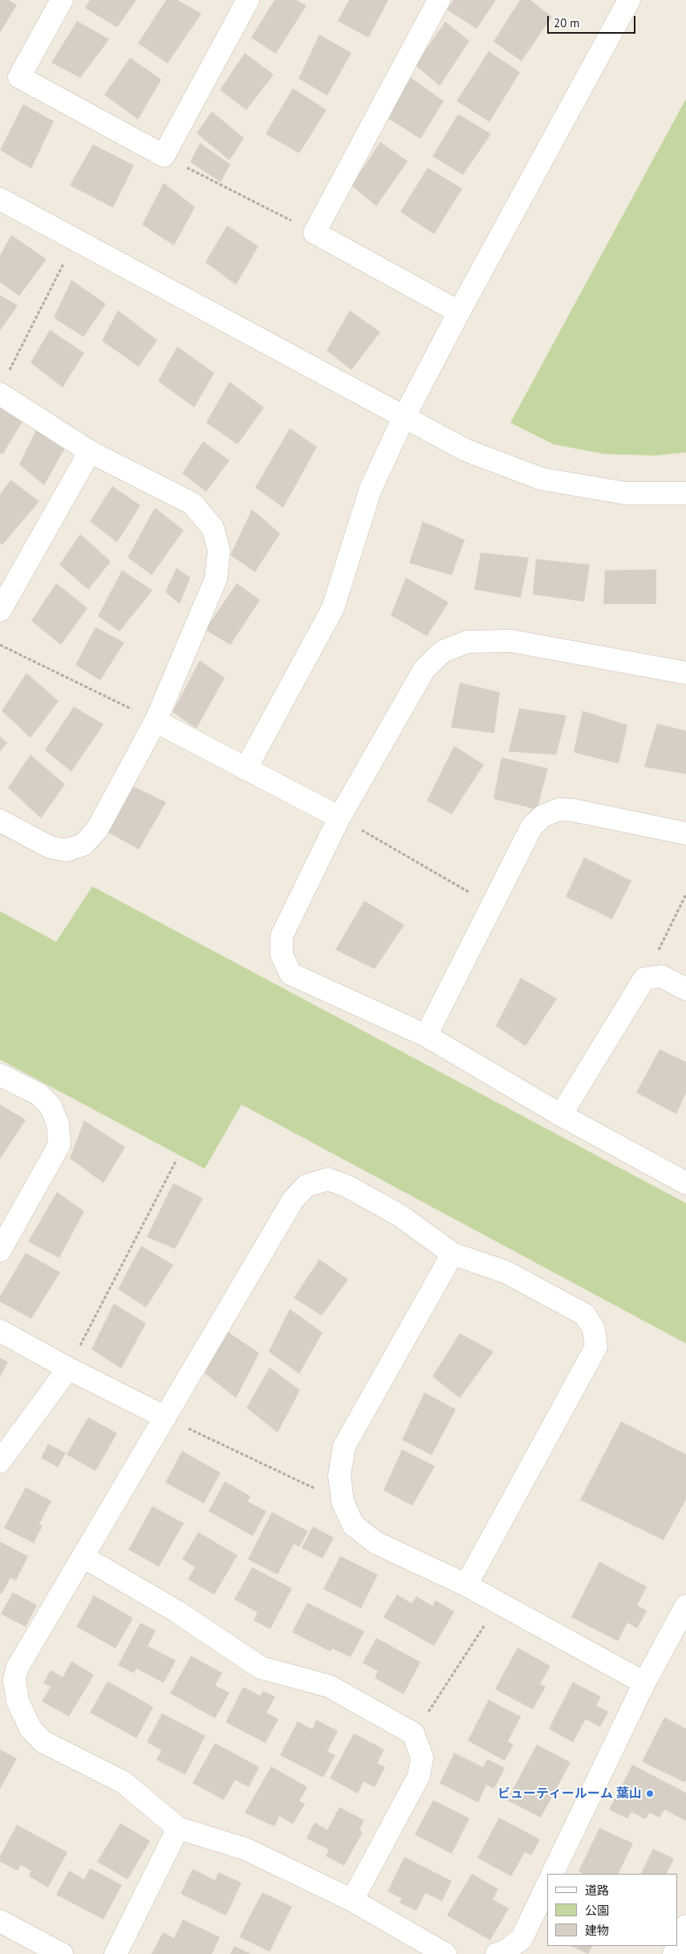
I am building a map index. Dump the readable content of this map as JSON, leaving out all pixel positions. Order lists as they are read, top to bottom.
{
  "places": ["ビューティールーム 葉山"],
  "legend": ["道路", "公園", "建物"],
  "scale_bar": "20 m"
}
